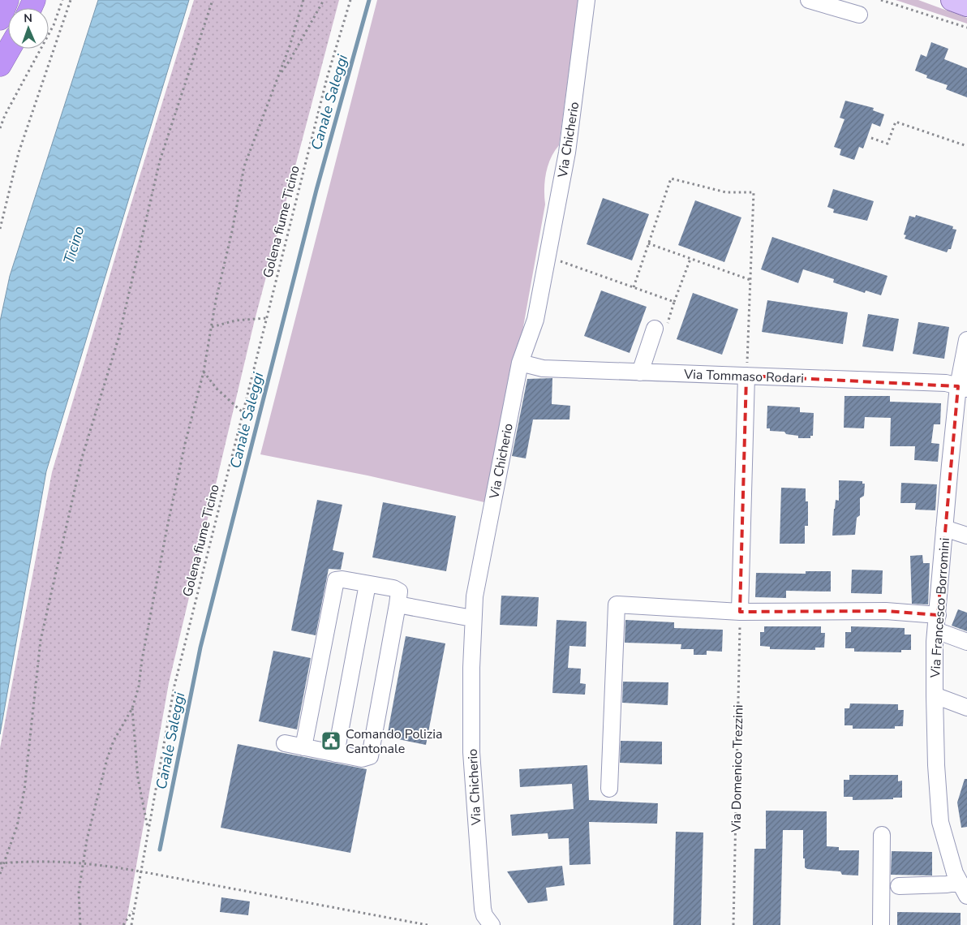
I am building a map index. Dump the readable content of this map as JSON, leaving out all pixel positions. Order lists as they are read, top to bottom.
{
  "streets": {
    "street": ["Via Chicherio", "Via Tommaso Rodari", "Via Francesco Borromini"],
    "path": ["Golena fiume Ticino", "Via Domenico Trezzini"]
  },
  "crossings": [
    ["Via Chicherio", "Via Tommaso Rodari"],
    ["Via Tommaso Rodari", "Via Francesco Borromini"]
  ],
  "water": ["Canale Saleggi", "Ticino"],
  "places": {
    "public building": ["Comando Polizia Cantonale"]
  },
  "north": "top"
}
